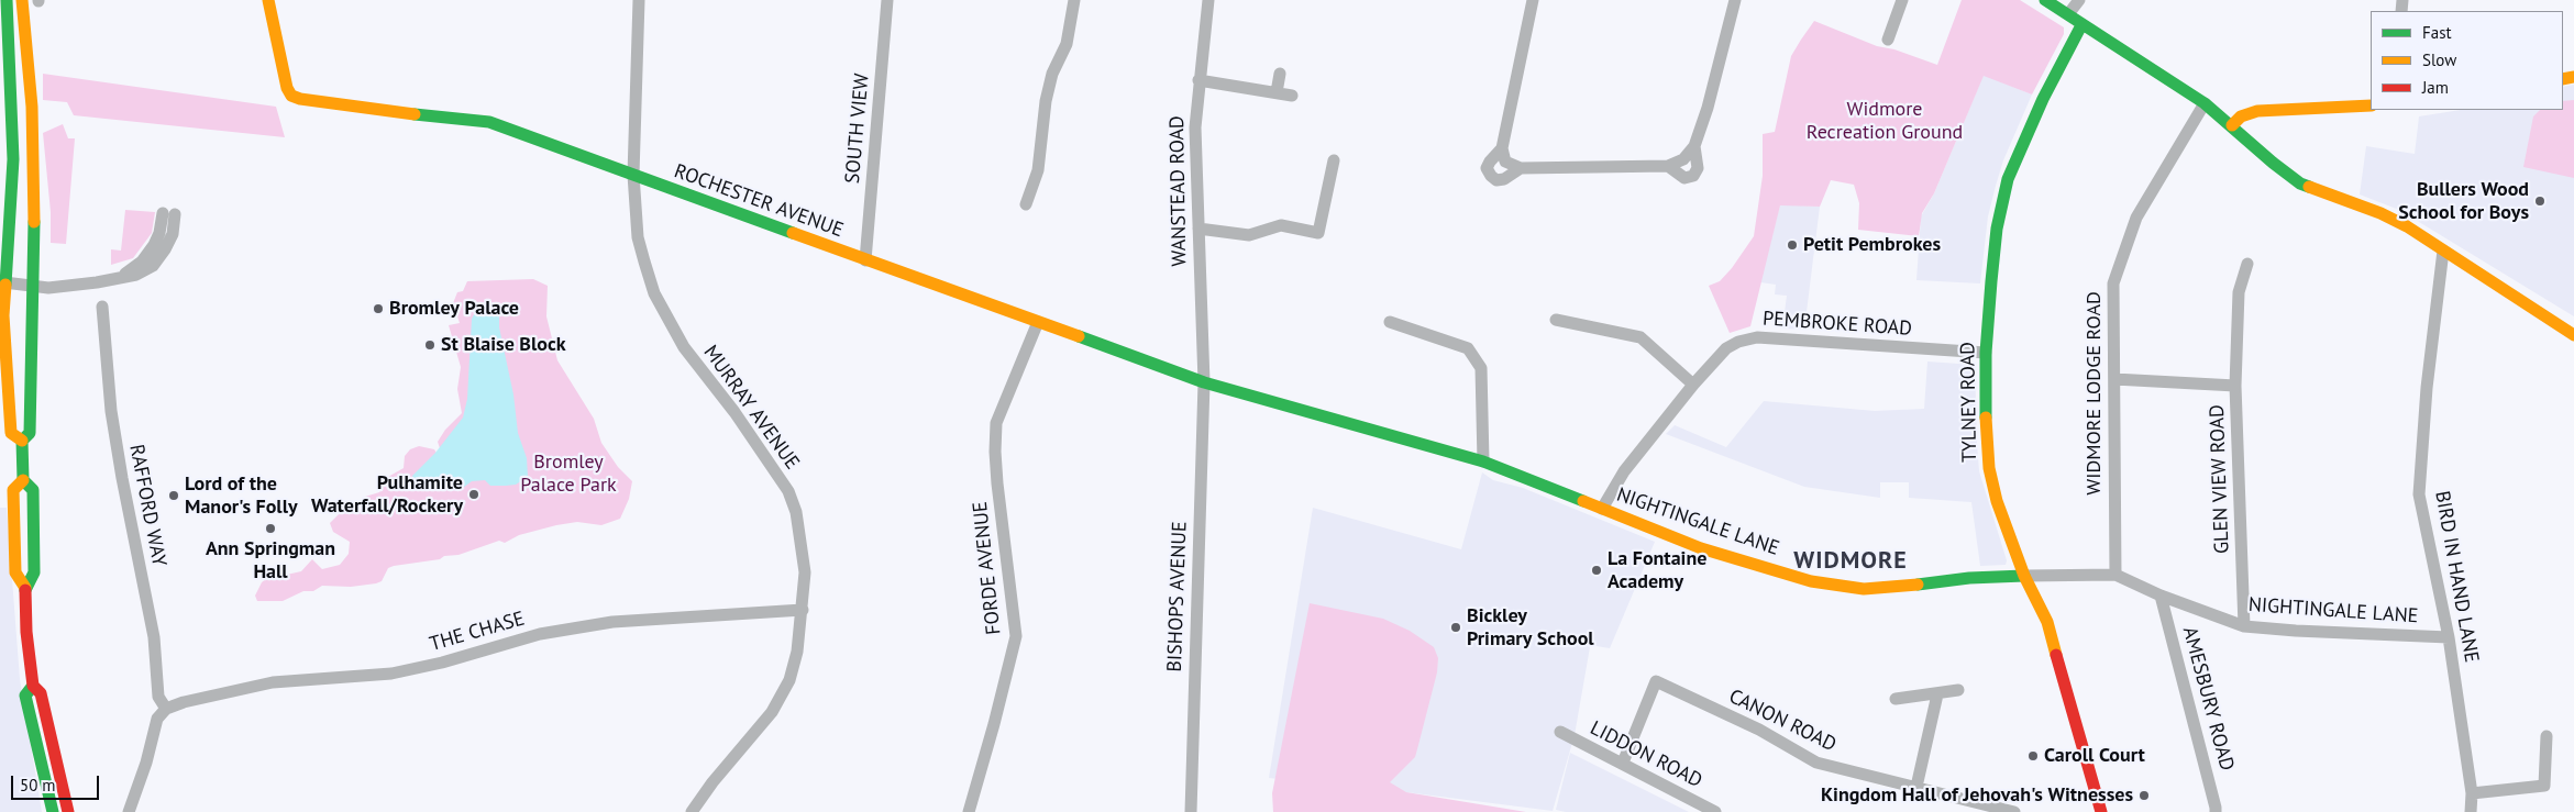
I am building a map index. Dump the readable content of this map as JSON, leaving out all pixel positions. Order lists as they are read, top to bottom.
{
  "streets": {
    "street": [
      "SOUTH VIEW",
      "WANSTEAD ROAD",
      "ROCHESTER AVENUE",
      "PEMBROKE ROAD",
      "WIDMORE LODGE ROAD",
      "TYLNEY ROAD",
      "MURRAY AVENUE",
      "GLEN VIEW ROAD",
      "RAFFORD WAY",
      "NIGHTINGALE LANE",
      "FORDE AVENUE",
      "BIRD IN HAND LANE",
      "BISHOPS AVENUE",
      "THE CHASE",
      "AMESBURY ROAD",
      "CANON ROAD",
      "LIDDON ROAD"
    ]
  },
  "crossings": [
    ["SOUTH VIEW", "ROCHESTER AVENUE"],
    ["WANSTEAD ROAD", "ROCHESTER AVENUE"],
    ["WANSTEAD ROAD", "NIGHTINGALE LANE"],
    ["WANSTEAD ROAD", "BISHOPS AVENUE"],
    ["ROCHESTER AVENUE", "MURRAY AVENUE"],
    ["ROCHESTER AVENUE", "NIGHTINGALE LANE"],
    ["ROCHESTER AVENUE", "FORDE AVENUE"],
    ["ROCHESTER AVENUE", "BISHOPS AVENUE"],
    ["PEMBROKE ROAD", "TYLNEY ROAD"],
    ["PEMBROKE ROAD", "NIGHTINGALE LANE"],
    ["WIDMORE LODGE ROAD", "GLEN VIEW ROAD"],
    ["WIDMORE LODGE ROAD", "NIGHTINGALE LANE"],
    ["TYLNEY ROAD", "NIGHTINGALE LANE"],
    ["MURRAY AVENUE", "THE CHASE"],
    ["GLEN VIEW ROAD", "NIGHTINGALE LANE"],
    ["RAFFORD WAY", "THE CHASE"],
    ["NIGHTINGALE LANE", "BIRD IN HAND LANE"],
    ["NIGHTINGALE LANE", "BISHOPS AVENUE"],
    ["NIGHTINGALE LANE", "AMESBURY ROAD"],
    ["CANON ROAD", "LIDDON ROAD"]
  ],
  "districts": ["WIDMORE"],
  "parks": ["Widmore Recreation Ground", "Bromley Palace Park"],
  "places": [
    "Bullers Wood School for Boys",
    "Petit Pembrokes",
    "Bromley Palace",
    "St Blaise Block",
    "Pulhamite Waterfall/Rockery",
    "Lord of the Manor's Folly",
    "Ann Springman Hall",
    "La Fontaine Academy",
    "Bickley Primary School",
    "Caroll Court",
    "Kingdom Hall of Jehovah's Witnesses"
  ],
  "legend": ["Fast", "Slow", "Jam"],
  "scale_bar": "50 m"
}
